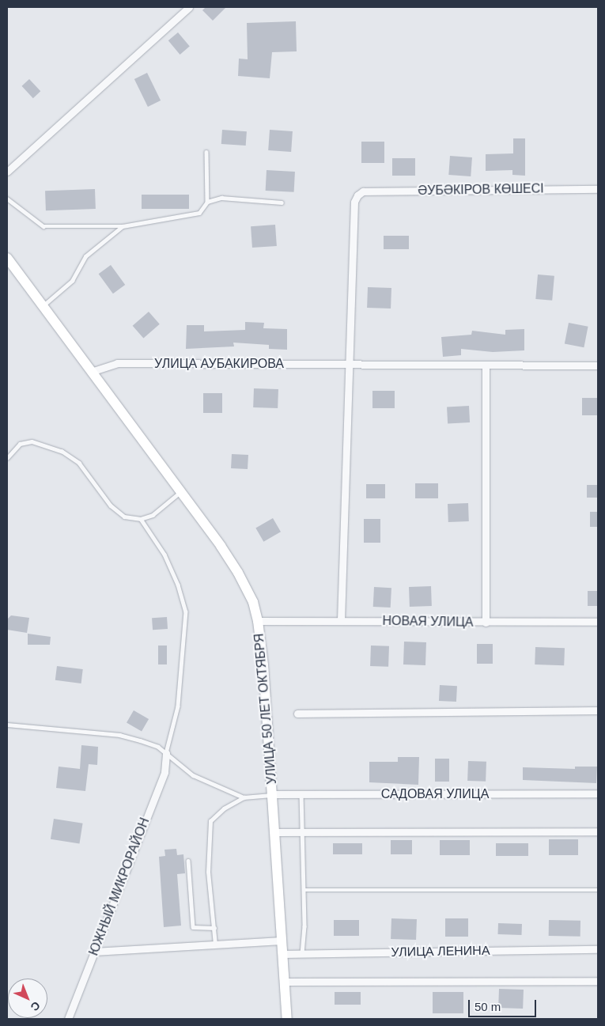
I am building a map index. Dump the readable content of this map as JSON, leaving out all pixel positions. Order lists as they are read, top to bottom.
{
  "streets": {
    "main road": ["УЛИЦА 50 ЛЕТ ОКТЯБРЯ"],
    "street": [
      "ӘУБӘКІРОВ КӨШЕСІ",
      "УЛИЦА АУБАКИРОВА",
      "НОВАЯ УЛИЦА",
      "САДОВАЯ УЛИЦА",
      "ЮЖНЫЙ МИКРОРАЙОН",
      "УЛИЦА ЛЕНИНА"
    ]
  },
  "crossings": [
    ["ӘУБӘКІРОВ КӨШЕСІ", "УЛИЦА АУБАКИРОВА"],
    ["УЛИЦА АУБАКИРОВА", "УЛИЦА 50 ЛЕТ ОКТЯБРЯ"],
    ["НОВАЯ УЛИЦА", "УЛИЦА 50 ЛЕТ ОКТЯБРЯ"],
    ["УЛИЦА 50 ЛЕТ ОКТЯБРЯ", "САДОВАЯ УЛИЦА"],
    ["УЛИЦА 50 ЛЕТ ОКТЯБРЯ", "УЛИЦА ЛЕНИНА"]
  ],
  "scale_bar": "50 m",
  "north": "bottom right"
}
